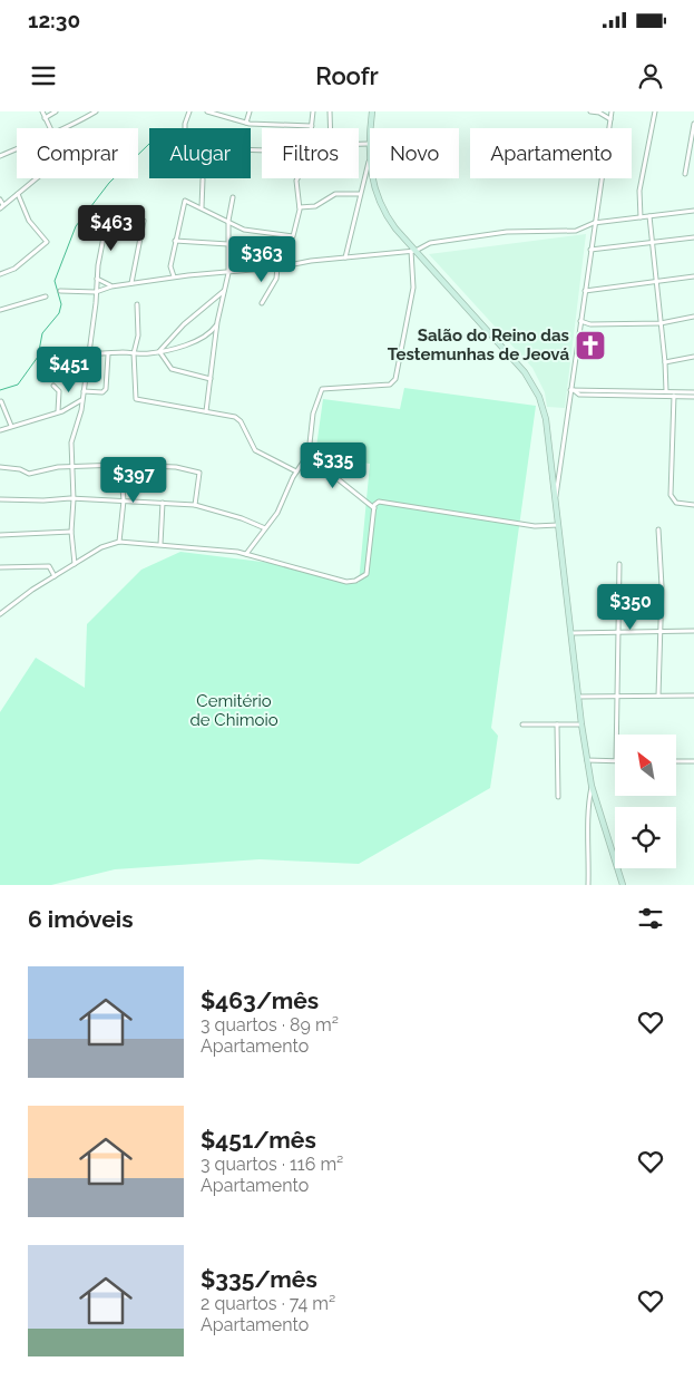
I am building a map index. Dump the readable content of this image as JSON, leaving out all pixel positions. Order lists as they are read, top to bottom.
{
  "parks": ["Cemitério de Chimoio"],
  "places": {
    "church": ["Salão do Reino das Testemunhas de Jeová"]
  },
  "north": "top left",
  "page": {
    "status": "12:30",
    "header": "Roofr",
    "chip": [
      "Comprar",
      "Alugar",
      "Filtros",
      "Novo",
      "Apartamento"
    ],
    "price": [
      "$463",
      "$363",
      "$451",
      "$335",
      "$397",
      "$350"
    ],
    "heading": "6 imóveis",
    "list": [
      {
        "name": "$463/mês",
        "note": "3 quartos · 89 m² · Apartamento"
      },
      {
        "name": "$451/mês",
        "note": "3 quartos · 116 m² · Apartamento"
      },
      {
        "name": "$335/mês",
        "note": "2 quartos · 74 m² · Apartamento"
      }
    ]
  }
}
